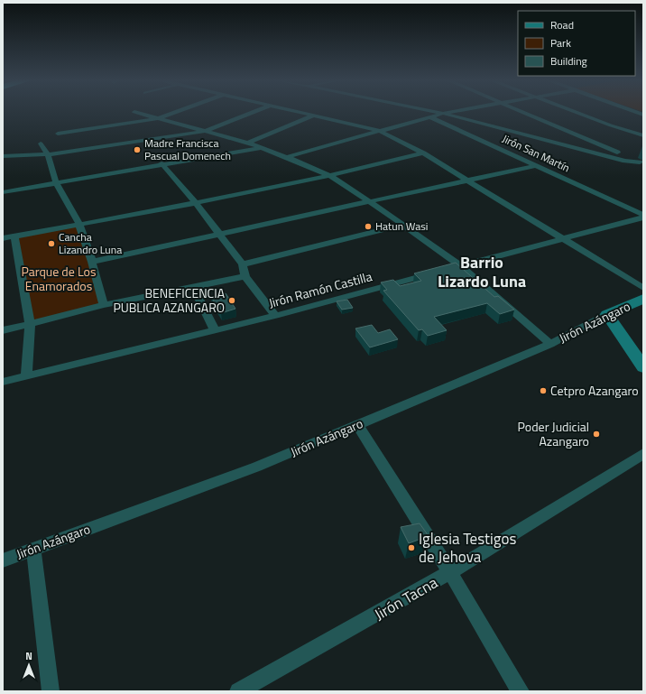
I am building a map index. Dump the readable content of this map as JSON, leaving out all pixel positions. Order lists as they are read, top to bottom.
{
  "streets": {
    "street": [
      "Jirón San Martín",
      "Jirón Ramón Castilla",
      "Jirón Azángaro",
      "Jirón Tacna"
    ]
  },
  "districts": ["Barrio Lizardo Luna"],
  "parks": ["Parque de Los Enamorados"],
  "places": [
    "Madre Francisca Pascual Domenech",
    "Hatun Wasi",
    "Cancha Lizandro Luna",
    "BENEFICENCIA PUBLICA AZANGARO",
    "Cetpro Azangaro",
    "Poder Judicial Azangaro",
    "Iglesia Testigos de Jehova"
  ],
  "legend": ["Road", "Park", "Building"],
  "north": "top"
}
